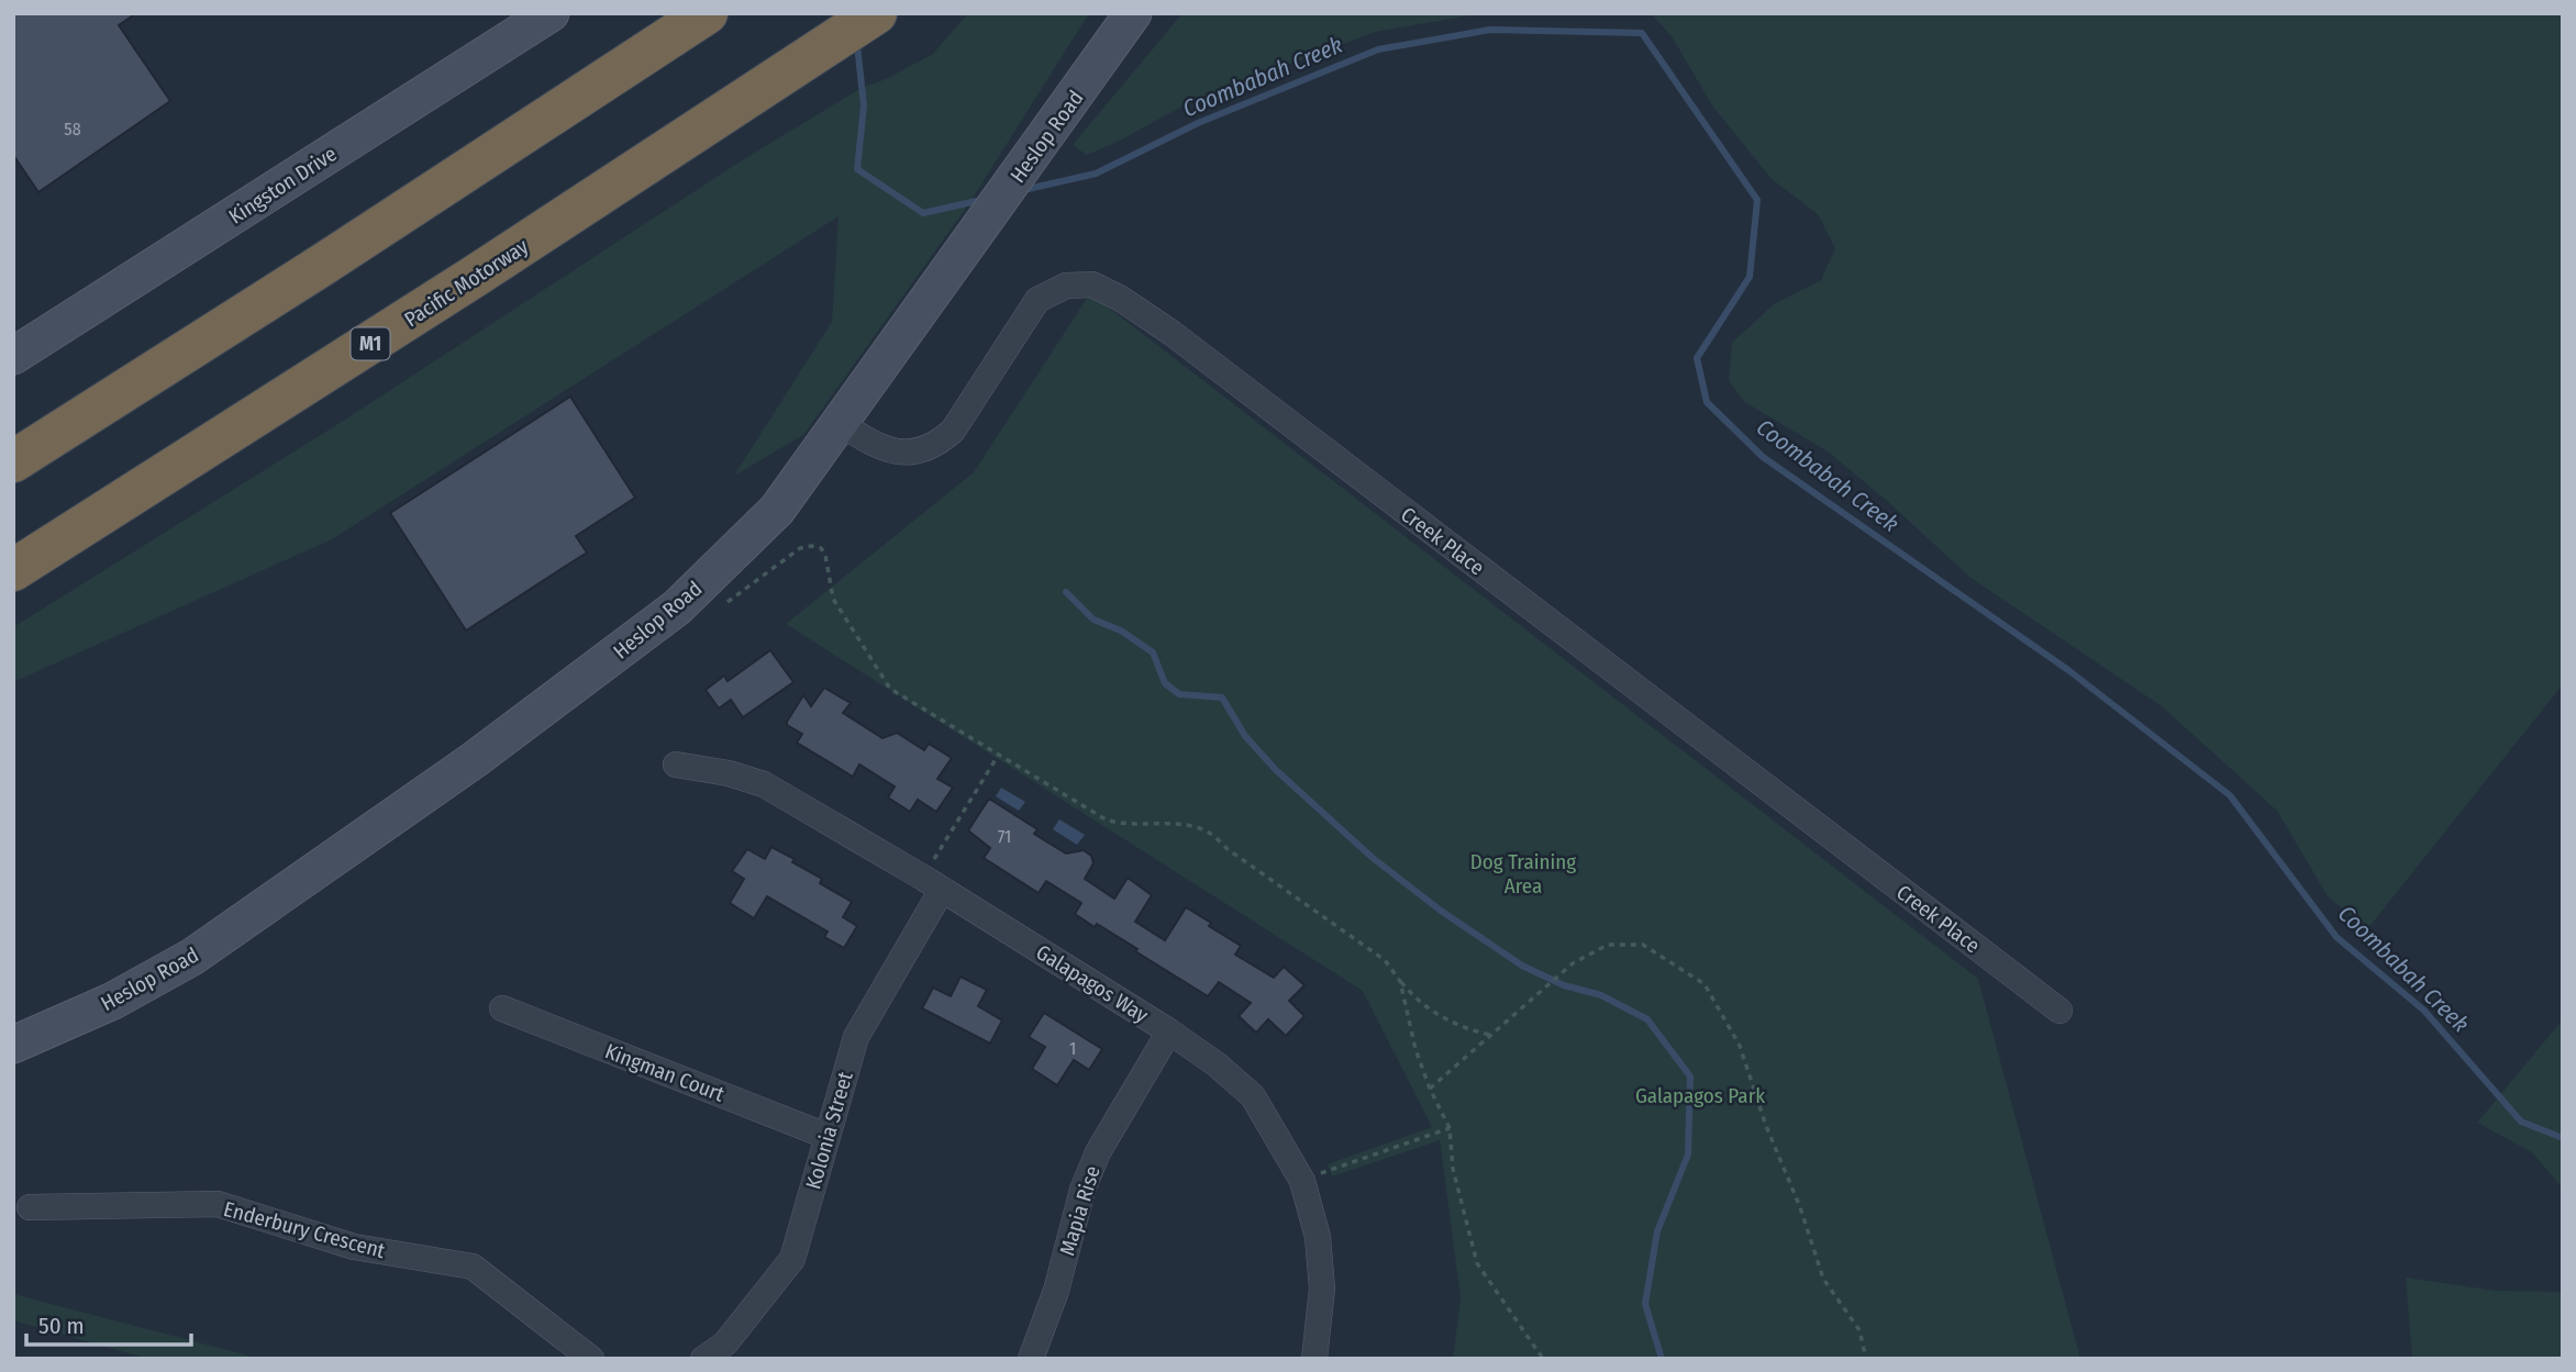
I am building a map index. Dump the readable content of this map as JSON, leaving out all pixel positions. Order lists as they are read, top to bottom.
{
  "streets": {
    "highway": ["Pacific Motorway", "M1"],
    "street": [
      "Heslop Road",
      "Kingston Drive",
      "Creek Place",
      "Galapagos Way",
      "Kingman Court",
      "Kolonia Street",
      "Mapia Rise",
      "Enderbury Crescent"
    ]
  },
  "crossings": [
    ["Heslop Road", "Creek Place"],
    ["Galapagos Way", "Kolonia Street"],
    ["Galapagos Way", "Mapia Rise"],
    ["Kingman Court", "Kolonia Street"]
  ],
  "water": ["Coombabah Creek"],
  "parks": ["Dog Training Area", "Galapagos Park"],
  "house_numbers": ["58", "71", "1"],
  "scale_bar": "50 m"
}
